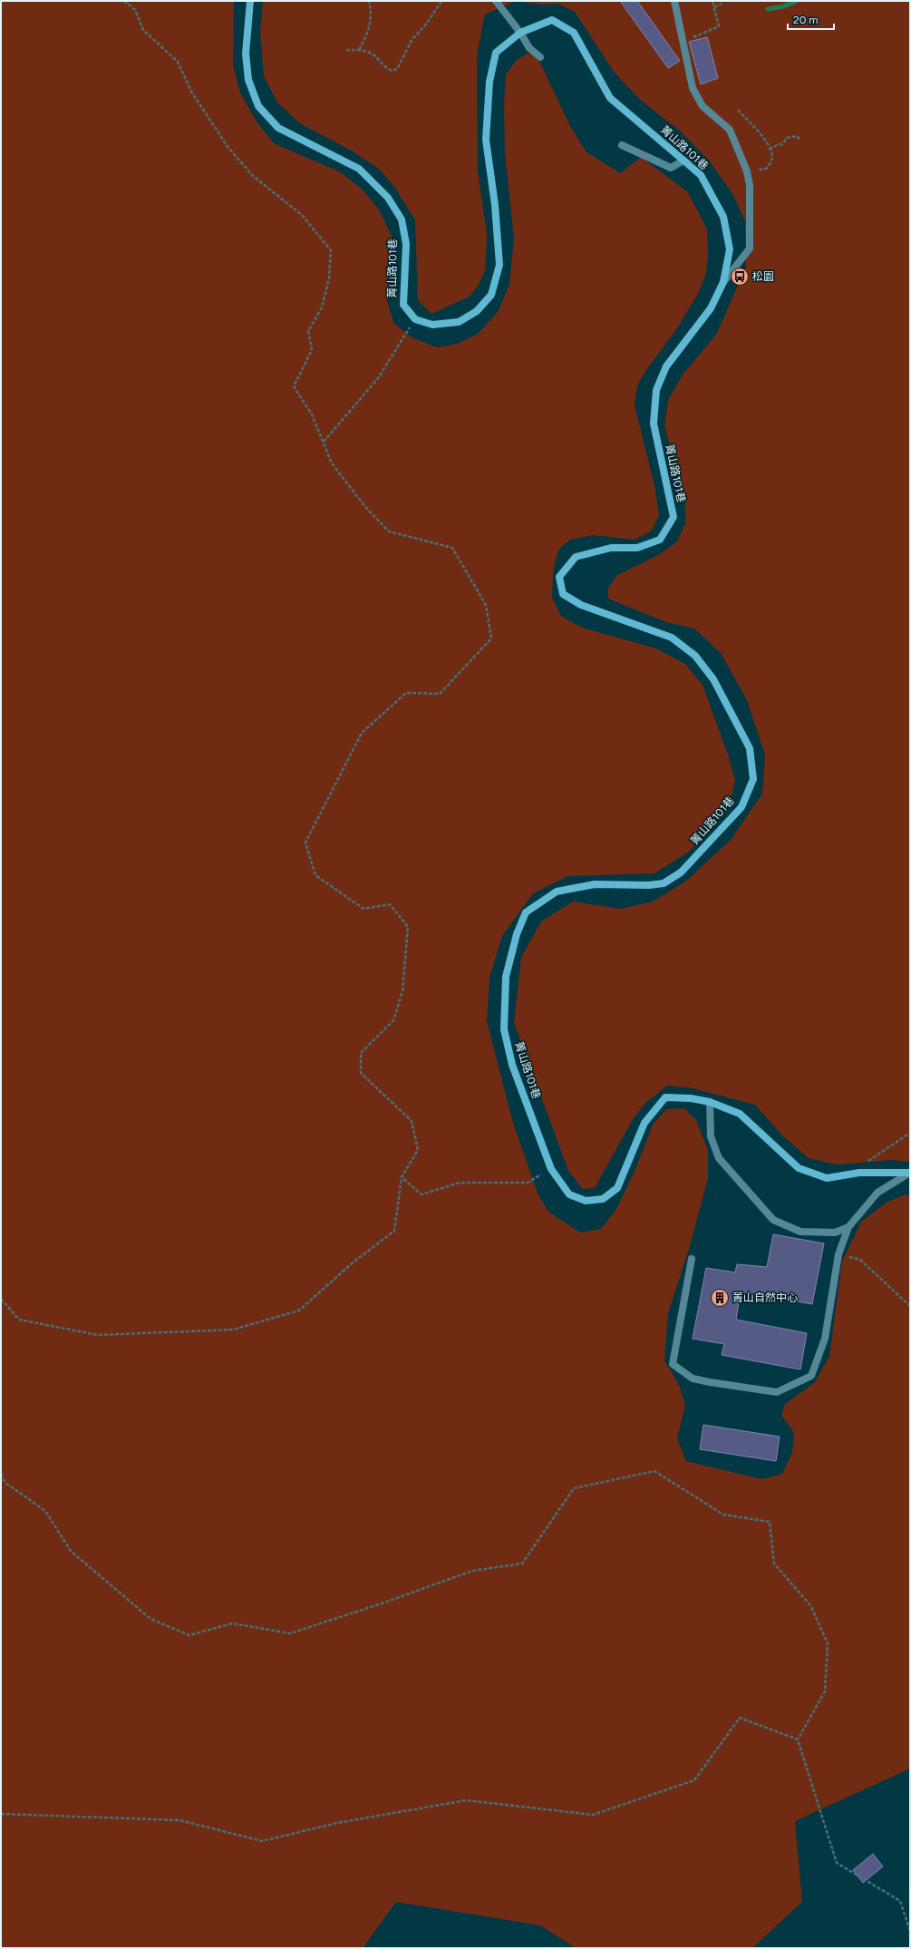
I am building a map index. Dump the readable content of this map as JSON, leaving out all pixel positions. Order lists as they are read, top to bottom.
{
  "streets": {
    "street": ["菁山路101巷"]
  },
  "places": {
    "bus stop": ["松園"],
    "building": ["菁山自然中心"]
  },
  "scale_bar": "20 m"
}
